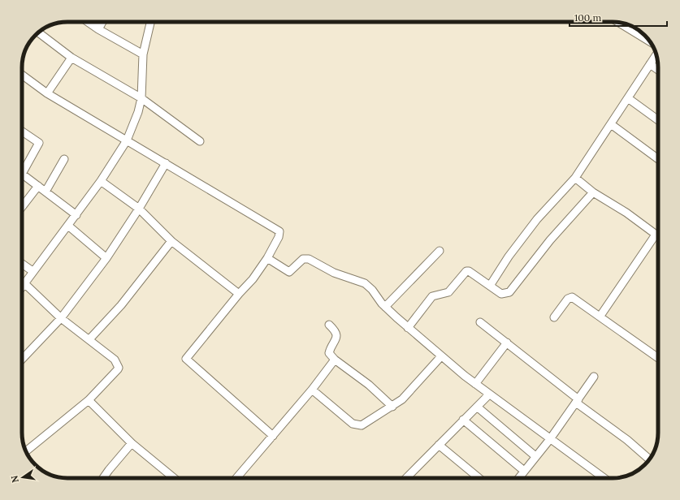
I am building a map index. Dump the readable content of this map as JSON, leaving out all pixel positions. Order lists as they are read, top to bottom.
{
  "scale_bar": "100 m",
  "north": "left"
}
